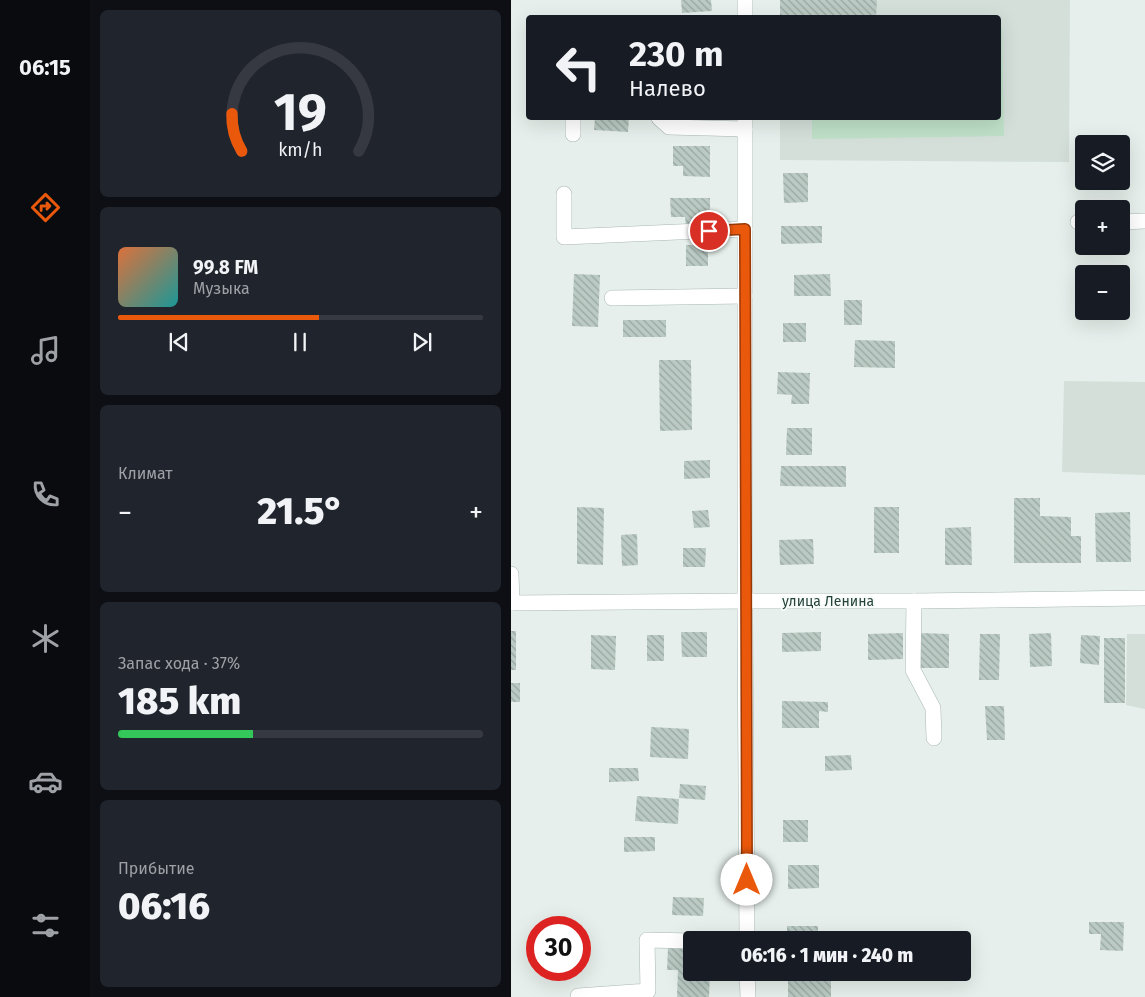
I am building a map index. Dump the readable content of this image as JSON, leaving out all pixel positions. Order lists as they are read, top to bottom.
{
  "streets": {
    "street": ["улица Ленина"]
  },
  "page": {
    "tabs": "06:15",
    "turn": ["230 m", "Налево"],
    "map_buttons": ["+", "−"],
    "song": ["99.8 FM", "Музыка"],
    "tile": [
      "Климат",
      ["Запас хода · 37%", "185 km"],
      ["Прибытие", "06:16"]
    ],
    "heat": ["−", "21.5°", "+"],
    "limit": "30",
    "trip": "06:16 · 1 мин · 240 m",
    "gauge": ["19", "km/h"]
  }
}
